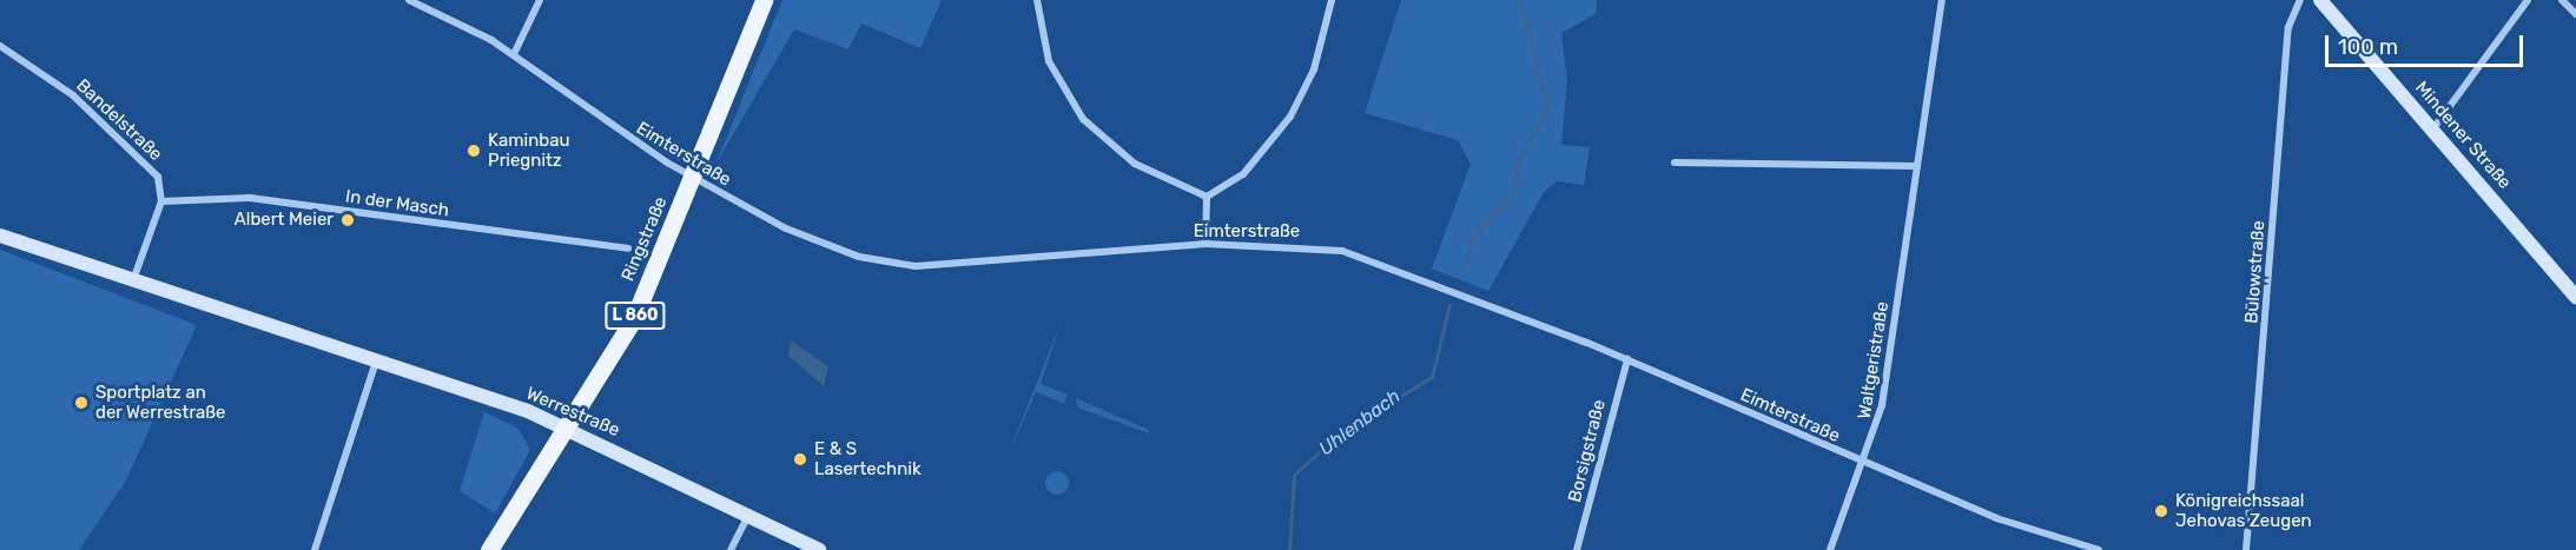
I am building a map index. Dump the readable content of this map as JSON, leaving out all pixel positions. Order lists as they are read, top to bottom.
{
  "streets": {
    "main road": [
      "Mindener Straße",
      "Ringstraße",
      "L 860",
      "Werrestraße"
    ],
    "street": [
      "Bandelstraße",
      "Eimterstraße",
      "In der Masch",
      "Bülowstraße",
      "Waltgeristraße",
      "Borsigstraße"
    ]
  },
  "crossings": [
    ["Bandelstraße", "In der Masch"],
    ["Eimterstraße", "Waltgeristraße"],
    ["Eimterstraße", "Borsigstraße"],
    ["Ringstraße", "Werrestraße"]
  ],
  "water": ["Uhlenbach"],
  "places": [
    "Kaminbau Priegnitz",
    "Albert Meier",
    "Sportplatz an der Werrestraße",
    "E & S Lasertechnik",
    "Königreichssaal Jehovas Zeugen"
  ],
  "scale_bar": "100 m"
}
